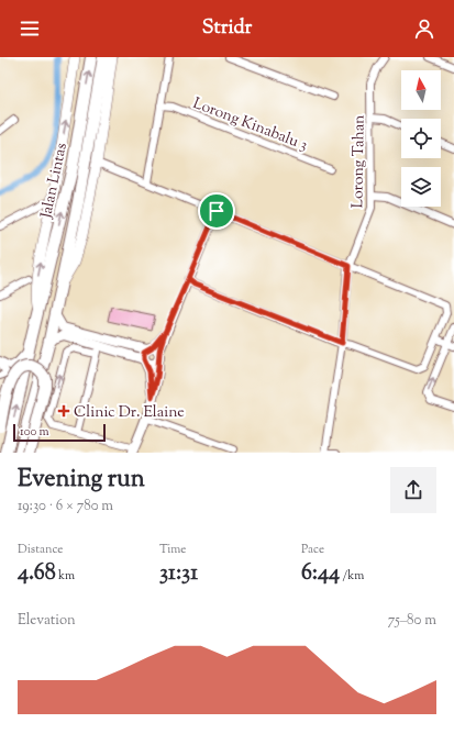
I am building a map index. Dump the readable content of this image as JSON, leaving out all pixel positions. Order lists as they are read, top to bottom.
{
  "streets": {
    "highway": ["Jalan Lintas"],
    "street": ["Lorong Kinabalu 3", "Lorong Tahan"]
  },
  "places": {
    "health": ["Clinic Dr. Elaine"]
  },
  "scale_bar": "100 m",
  "north": "top",
  "page": {
    "header": "Stridr",
    "scale": "100 m",
    "heading": ["Evening run", "19:30 · 6 × 780 m"],
    "stats": [
      ["Distance", "4.68 km"],
      ["Time", "31:31"],
      ["Pace", "6:44 /km"]
    ],
    "chart": ["Elevation", "75–80 m"]
  }
}
